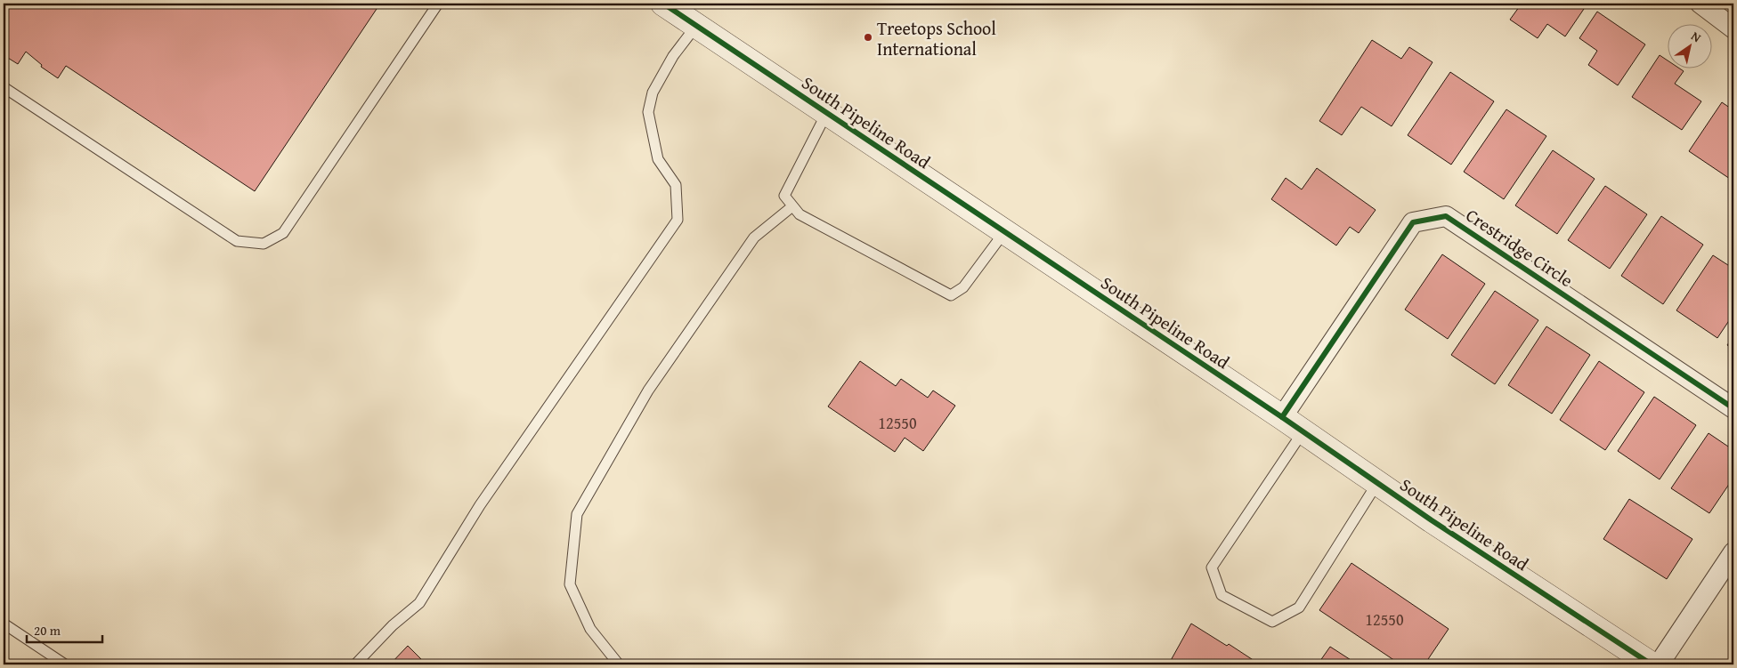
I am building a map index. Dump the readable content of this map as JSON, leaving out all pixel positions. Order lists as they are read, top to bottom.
{
  "streets": {
    "street": ["South Pipeline Road", "Crestridge Circle"]
  },
  "crossings": [
    ["South Pipeline Road", "Crestridge Circle"]
  ],
  "places": ["Treetops School International"],
  "house_numbers": ["12550", "12550"],
  "scale_bar": "20 m",
  "north": "top right"
}
